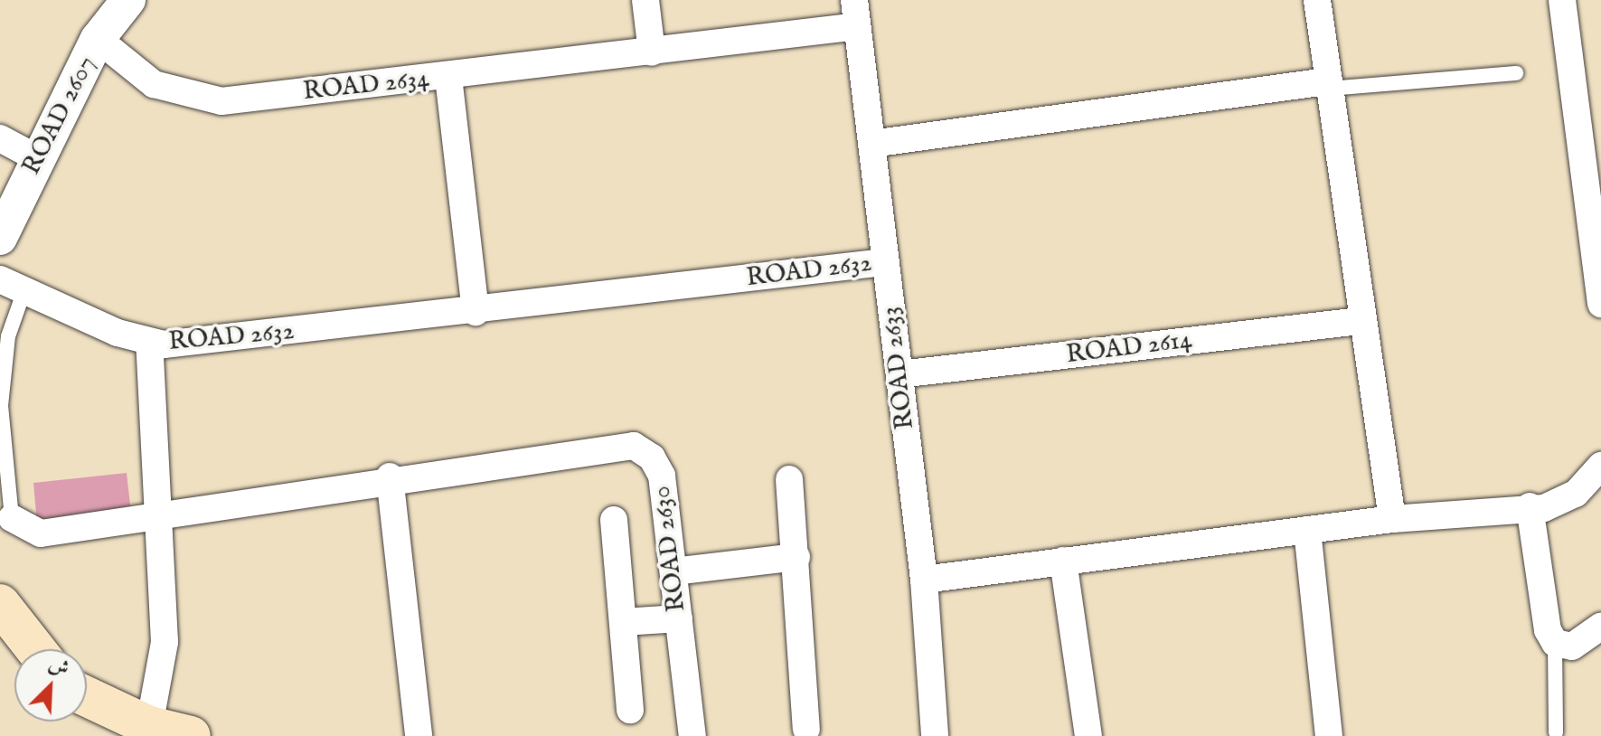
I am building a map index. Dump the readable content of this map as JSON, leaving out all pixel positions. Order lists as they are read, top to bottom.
{
  "streets": {
    "street": [
      "ROAD 2634",
      "ROAD 2607",
      "ROAD 2632",
      "ROAD 2614",
      "ROAD 2633",
      "ROAD 2630"
    ]
  },
  "crossings": [
    ["ROAD 2634", "ROAD 2607"],
    ["ROAD 2634", "ROAD 2633"],
    ["ROAD 2632", "ROAD 2633"],
    ["ROAD 2614", "ROAD 2633"]
  ],
  "north": "top right"
}
